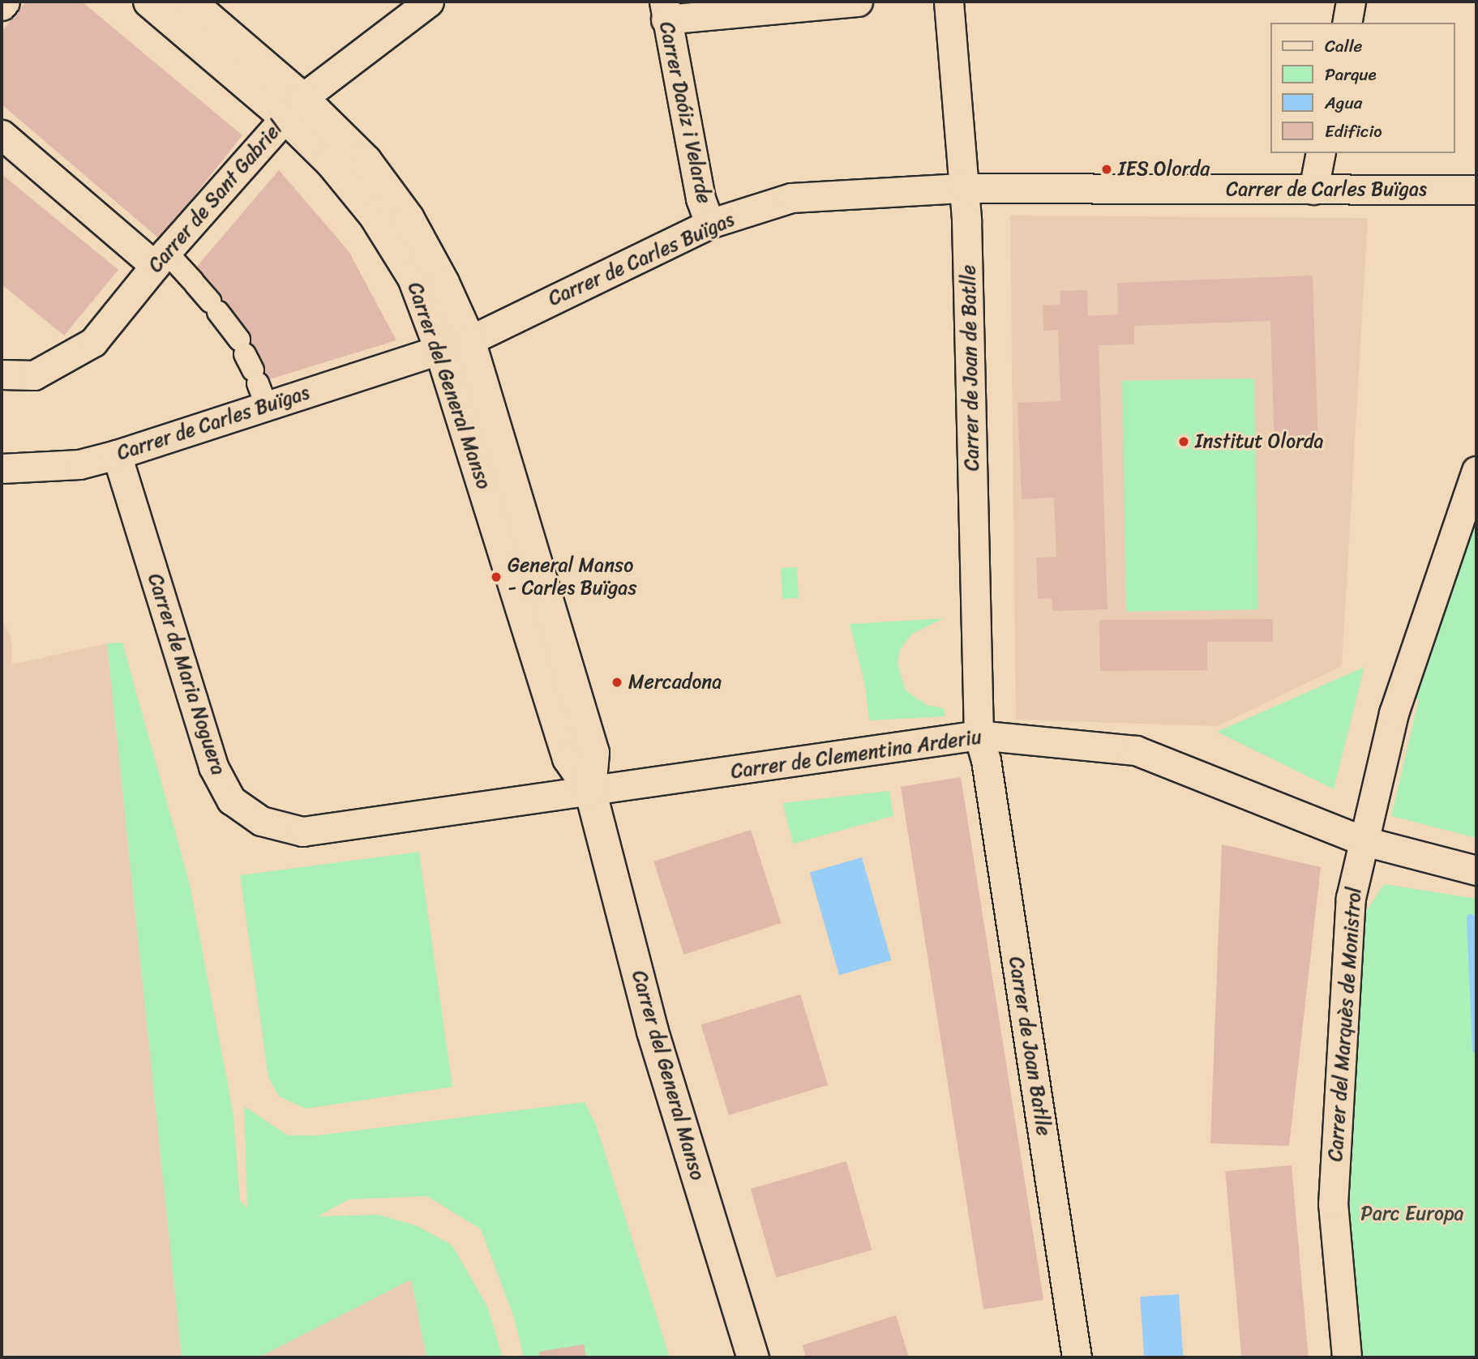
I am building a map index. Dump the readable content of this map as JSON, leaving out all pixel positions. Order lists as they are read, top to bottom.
{
  "streets": {
    "street": [
      "Carrer Daóiz i Velarde",
      "Carrer de Carles Buïgas",
      "Carrer de Sant Gabriel",
      "Carrer de Joan de Batlle",
      "Carrer del General Manso",
      "Carrer de Maria Noguera",
      "Carrer de Clementina Arderiu",
      "Carrer del Marquès de Monistrol",
      "Carrer de Joan Batlle"
    ]
  },
  "crossings": [
    ["Carrer Daóiz i Velarde", "Carrer de Carles Buïgas"],
    ["Carrer de Carles Buïgas", "Carrer de Joan de Batlle"],
    ["Carrer de Carles Buïgas", "Carrer del General Manso"],
    ["Carrer de Carles Buïgas", "Carrer de Maria Noguera"],
    ["Carrer de Sant Gabriel", "Carrer del General Manso"],
    ["Carrer de Joan de Batlle", "Carrer de Clementina Arderiu"],
    ["Carrer de Joan de Batlle", "Carrer de Joan Batlle"],
    ["Carrer del General Manso", "Carrer de Maria Noguera"],
    ["Carrer del General Manso", "Carrer de Clementina Arderiu"],
    ["Carrer de Maria Noguera", "Carrer de Clementina Arderiu"],
    ["Carrer de Clementina Arderiu", "Carrer del Marquès de Monistrol"],
    ["Carrer de Clementina Arderiu", "Carrer de Joan Batlle"]
  ],
  "parks": ["Parc Europa"],
  "places": [
    "IES Olorda",
    "Institut Olorda",
    "General Manso - Carles Buïgas",
    "Mercadona"
  ],
  "legend": [
    "Calle",
    "Parque",
    "Agua",
    "Edificio"
  ]
}
